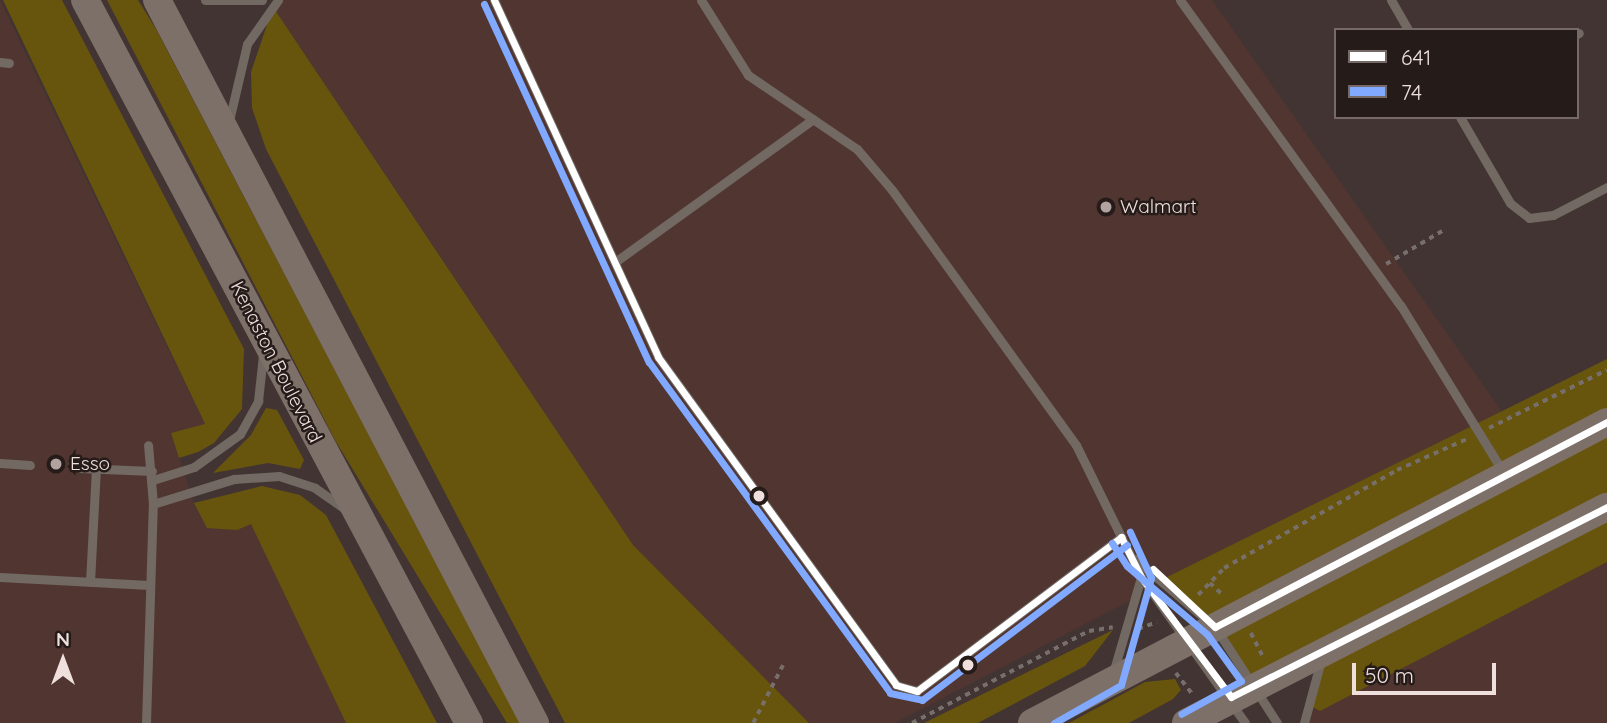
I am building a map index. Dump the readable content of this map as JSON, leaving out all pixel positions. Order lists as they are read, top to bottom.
{
  "streets": {
    "main road": ["Kenaston Boulevard"]
  },
  "places": ["Walmart", "Esso"],
  "lines": ["transit line 641", "transit line 74"],
  "legend": ["641", "74"],
  "scale_bar": "50 m",
  "north": "top"
}
